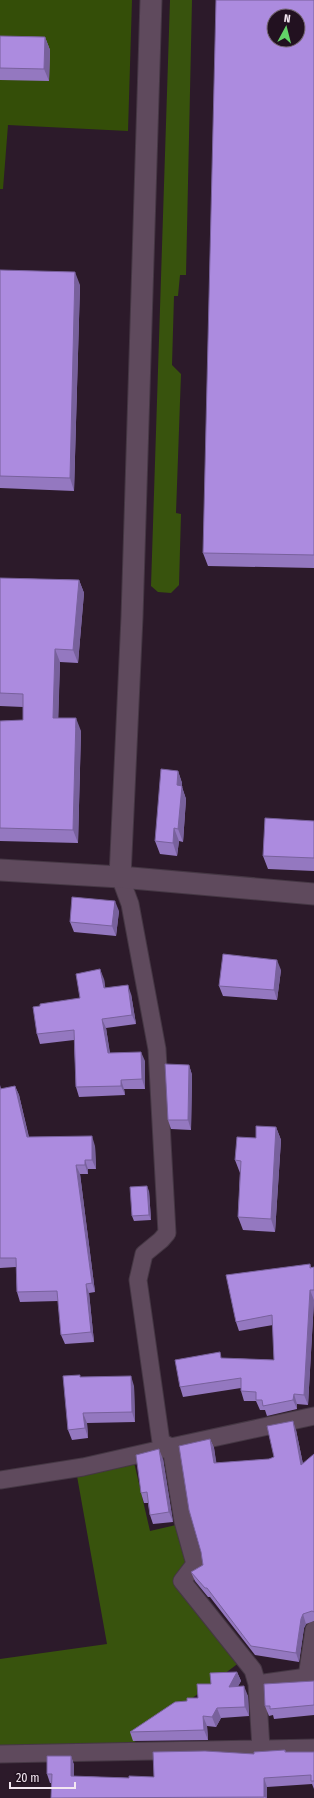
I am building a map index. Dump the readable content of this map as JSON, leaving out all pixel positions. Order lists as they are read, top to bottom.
{
  "scale_bar": "20 m",
  "north": "top"
}
